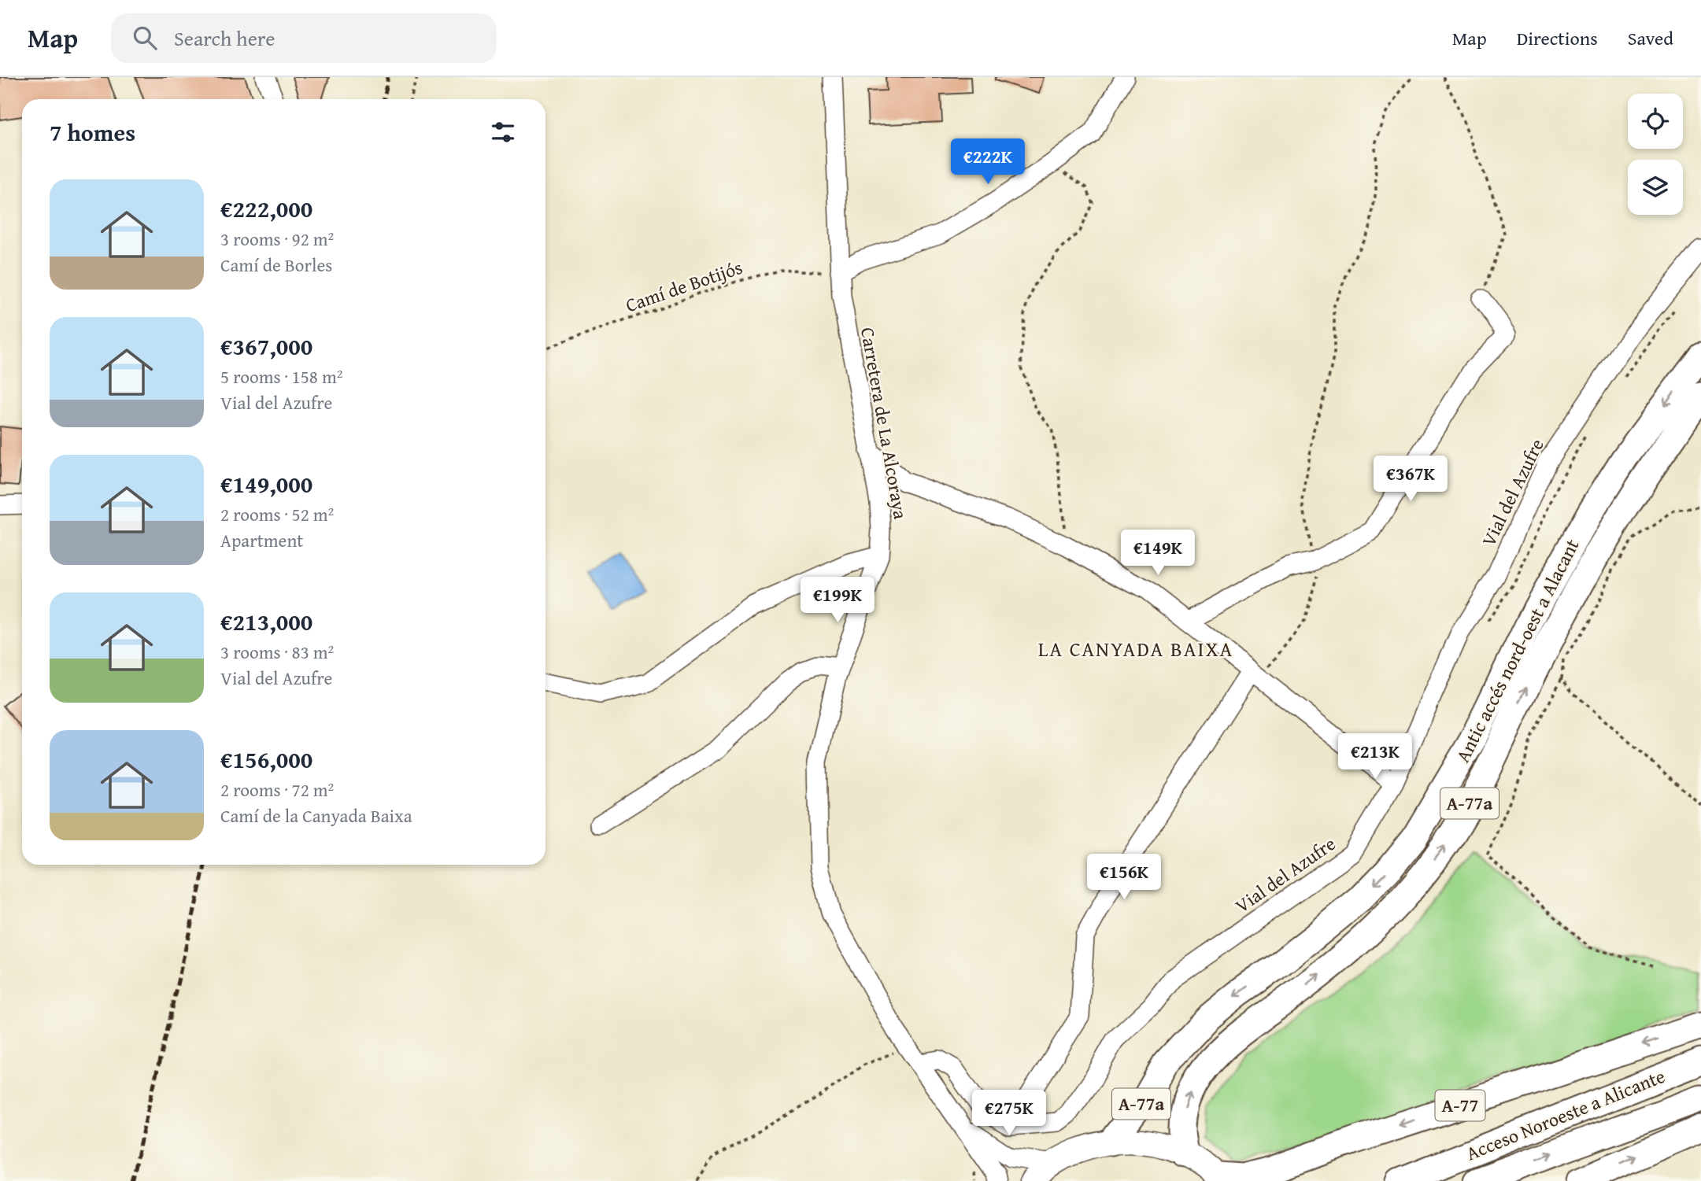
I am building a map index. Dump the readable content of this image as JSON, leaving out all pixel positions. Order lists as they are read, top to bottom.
{
  "streets": {
    "highway": [
      "Antic accés nord-oest a Alacant",
      "A-77a",
      "A-77",
      "Acceso Noroeste a Alicante"
    ],
    "street": ["Carretera de La Alcoraya", "Vial del Azufre"],
    "path": ["Camí de Botijós"]
  },
  "crossings": [
    ["Camí de Botijós", "Carretera de La Alcoraya"]
  ],
  "districts": ["LA CANYADA BAIXA"],
  "page": {
    "header": "Map",
    "search": "Search here",
    "nav": ["Map", "Directions", "Saved"],
    "heading": "7 homes",
    "price": [
      "€222K",
      "€367K",
      "€149K",
      "€199K",
      "€213K",
      "€156K",
      "€275K"
    ],
    "list": [
      {
        "name": "€222,000",
        "note": "3 rooms · 92 m² · Camí de Borles"
      },
      {
        "name": "€367,000",
        "note": "5 rooms · 158 m² · Vial del Azufre"
      },
      {
        "name": "€149,000",
        "note": "2 rooms · 52 m² · Apartment"
      },
      {
        "name": "€213,000",
        "note": "3 rooms · 83 m² · Vial del Azufre"
      },
      {
        "name": "€156,000",
        "note": "2 rooms · 72 m² · Camí de la Canyada Baixa"
      }
    ]
  }
}
